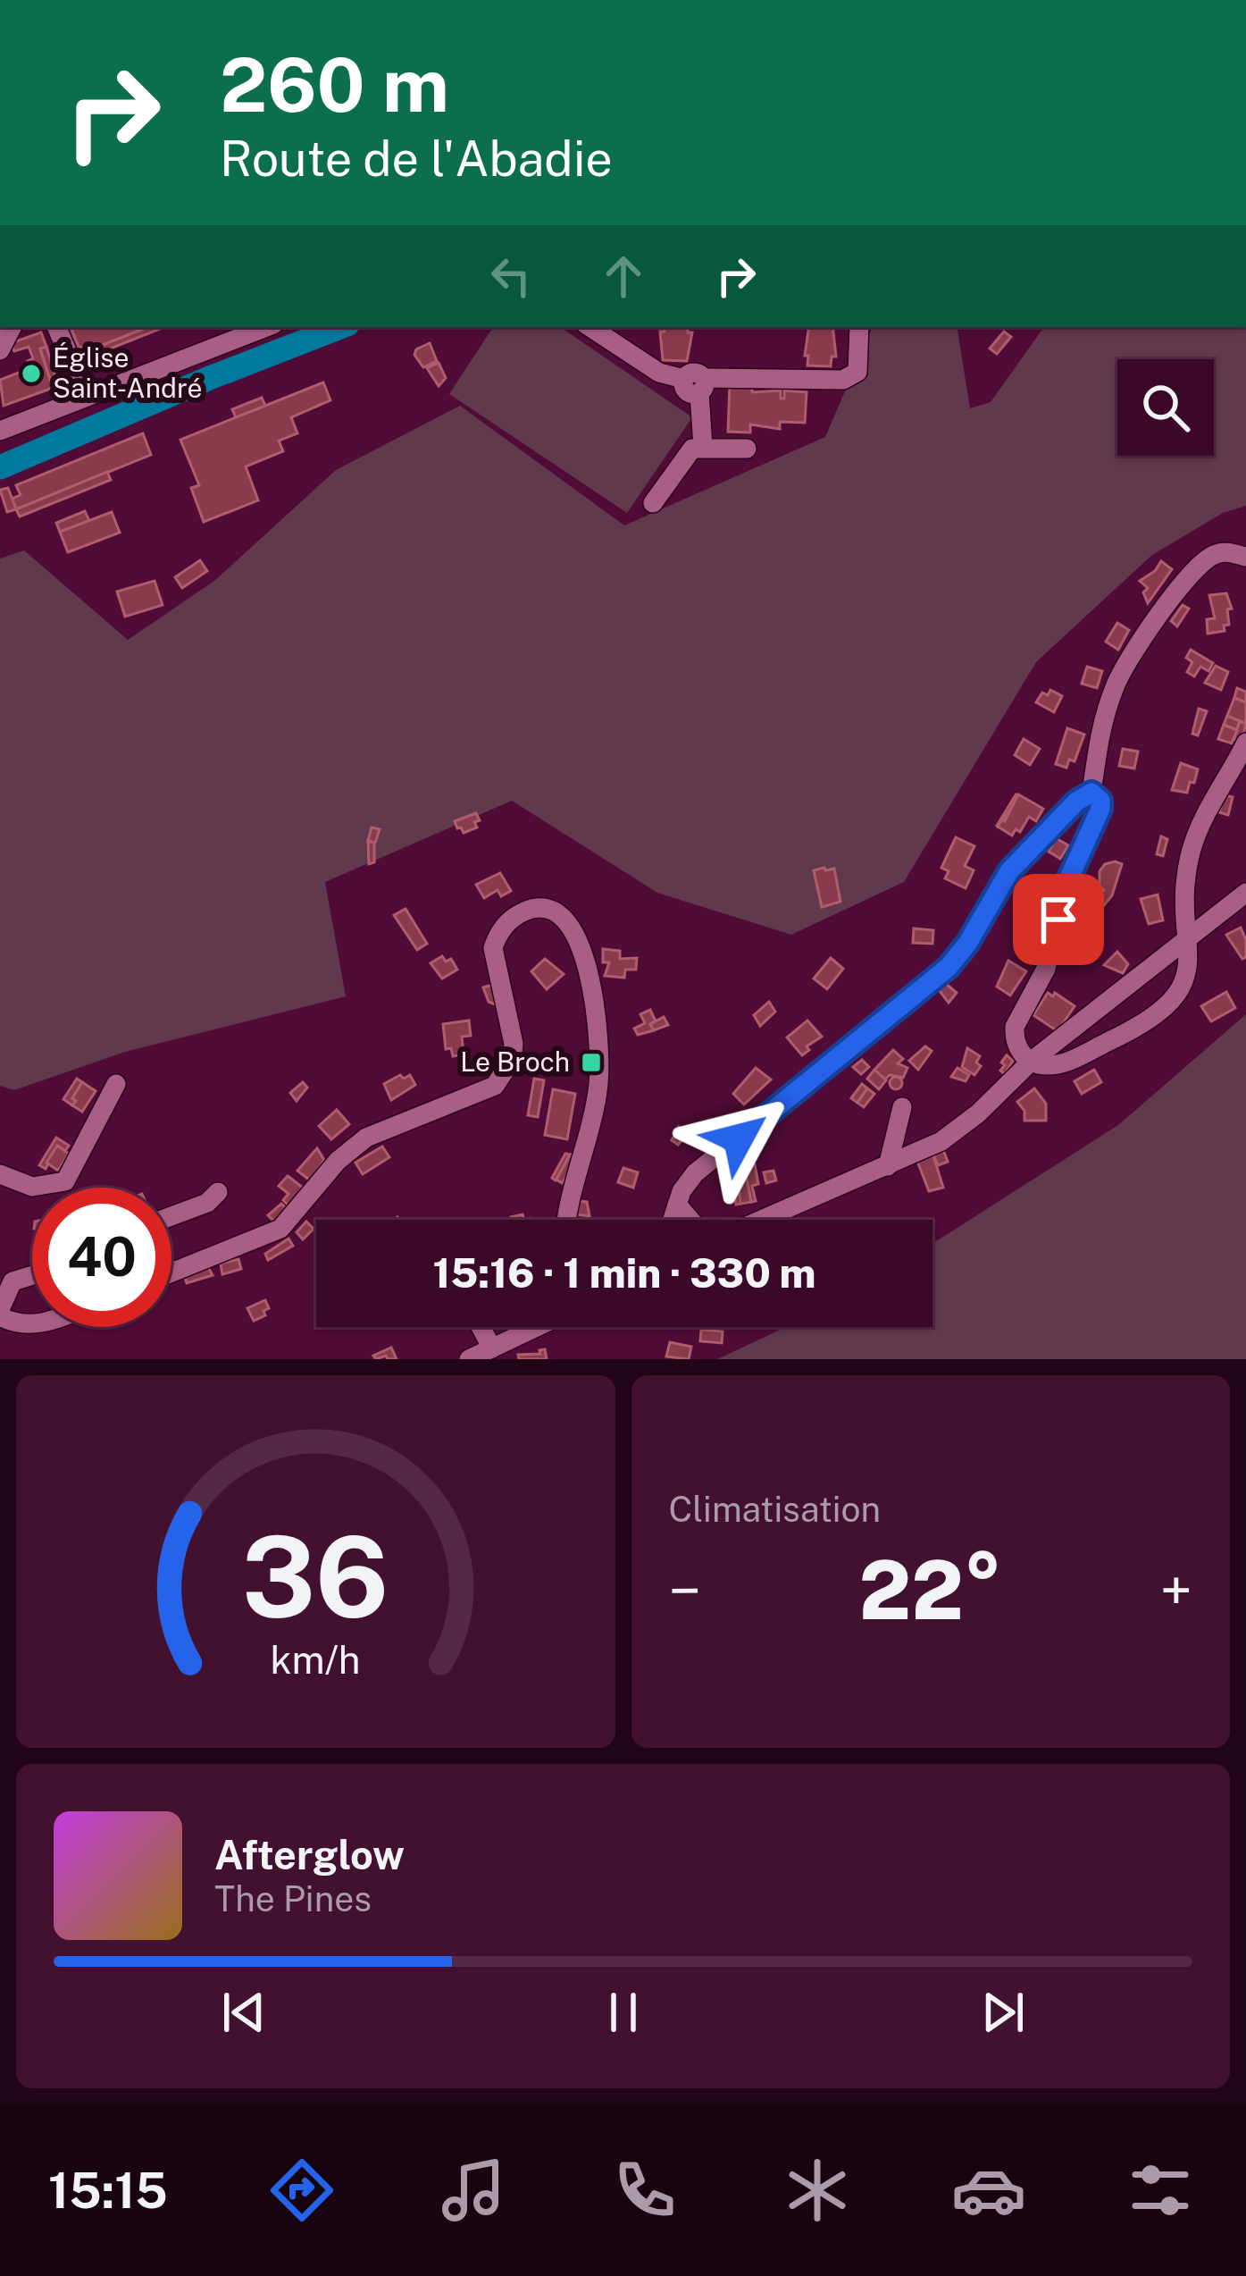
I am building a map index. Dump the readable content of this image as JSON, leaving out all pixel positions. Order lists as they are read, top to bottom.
{
  "places": {
    "other": ["Église Saint-André"],
    "transit": ["Le Broch"]
  },
  "page": {
    "turn": ["260 m", "Route de l'Abadie"],
    "limit": "40",
    "trip": "15:16 · 1 min · 330 m",
    "tile": "Climatisation",
    "heat": ["−", "22°", "+"],
    "song": ["Afterglow", "The Pines"],
    "tabs": "15:15",
    "gauge": ["36", "km/h"]
  }
}
